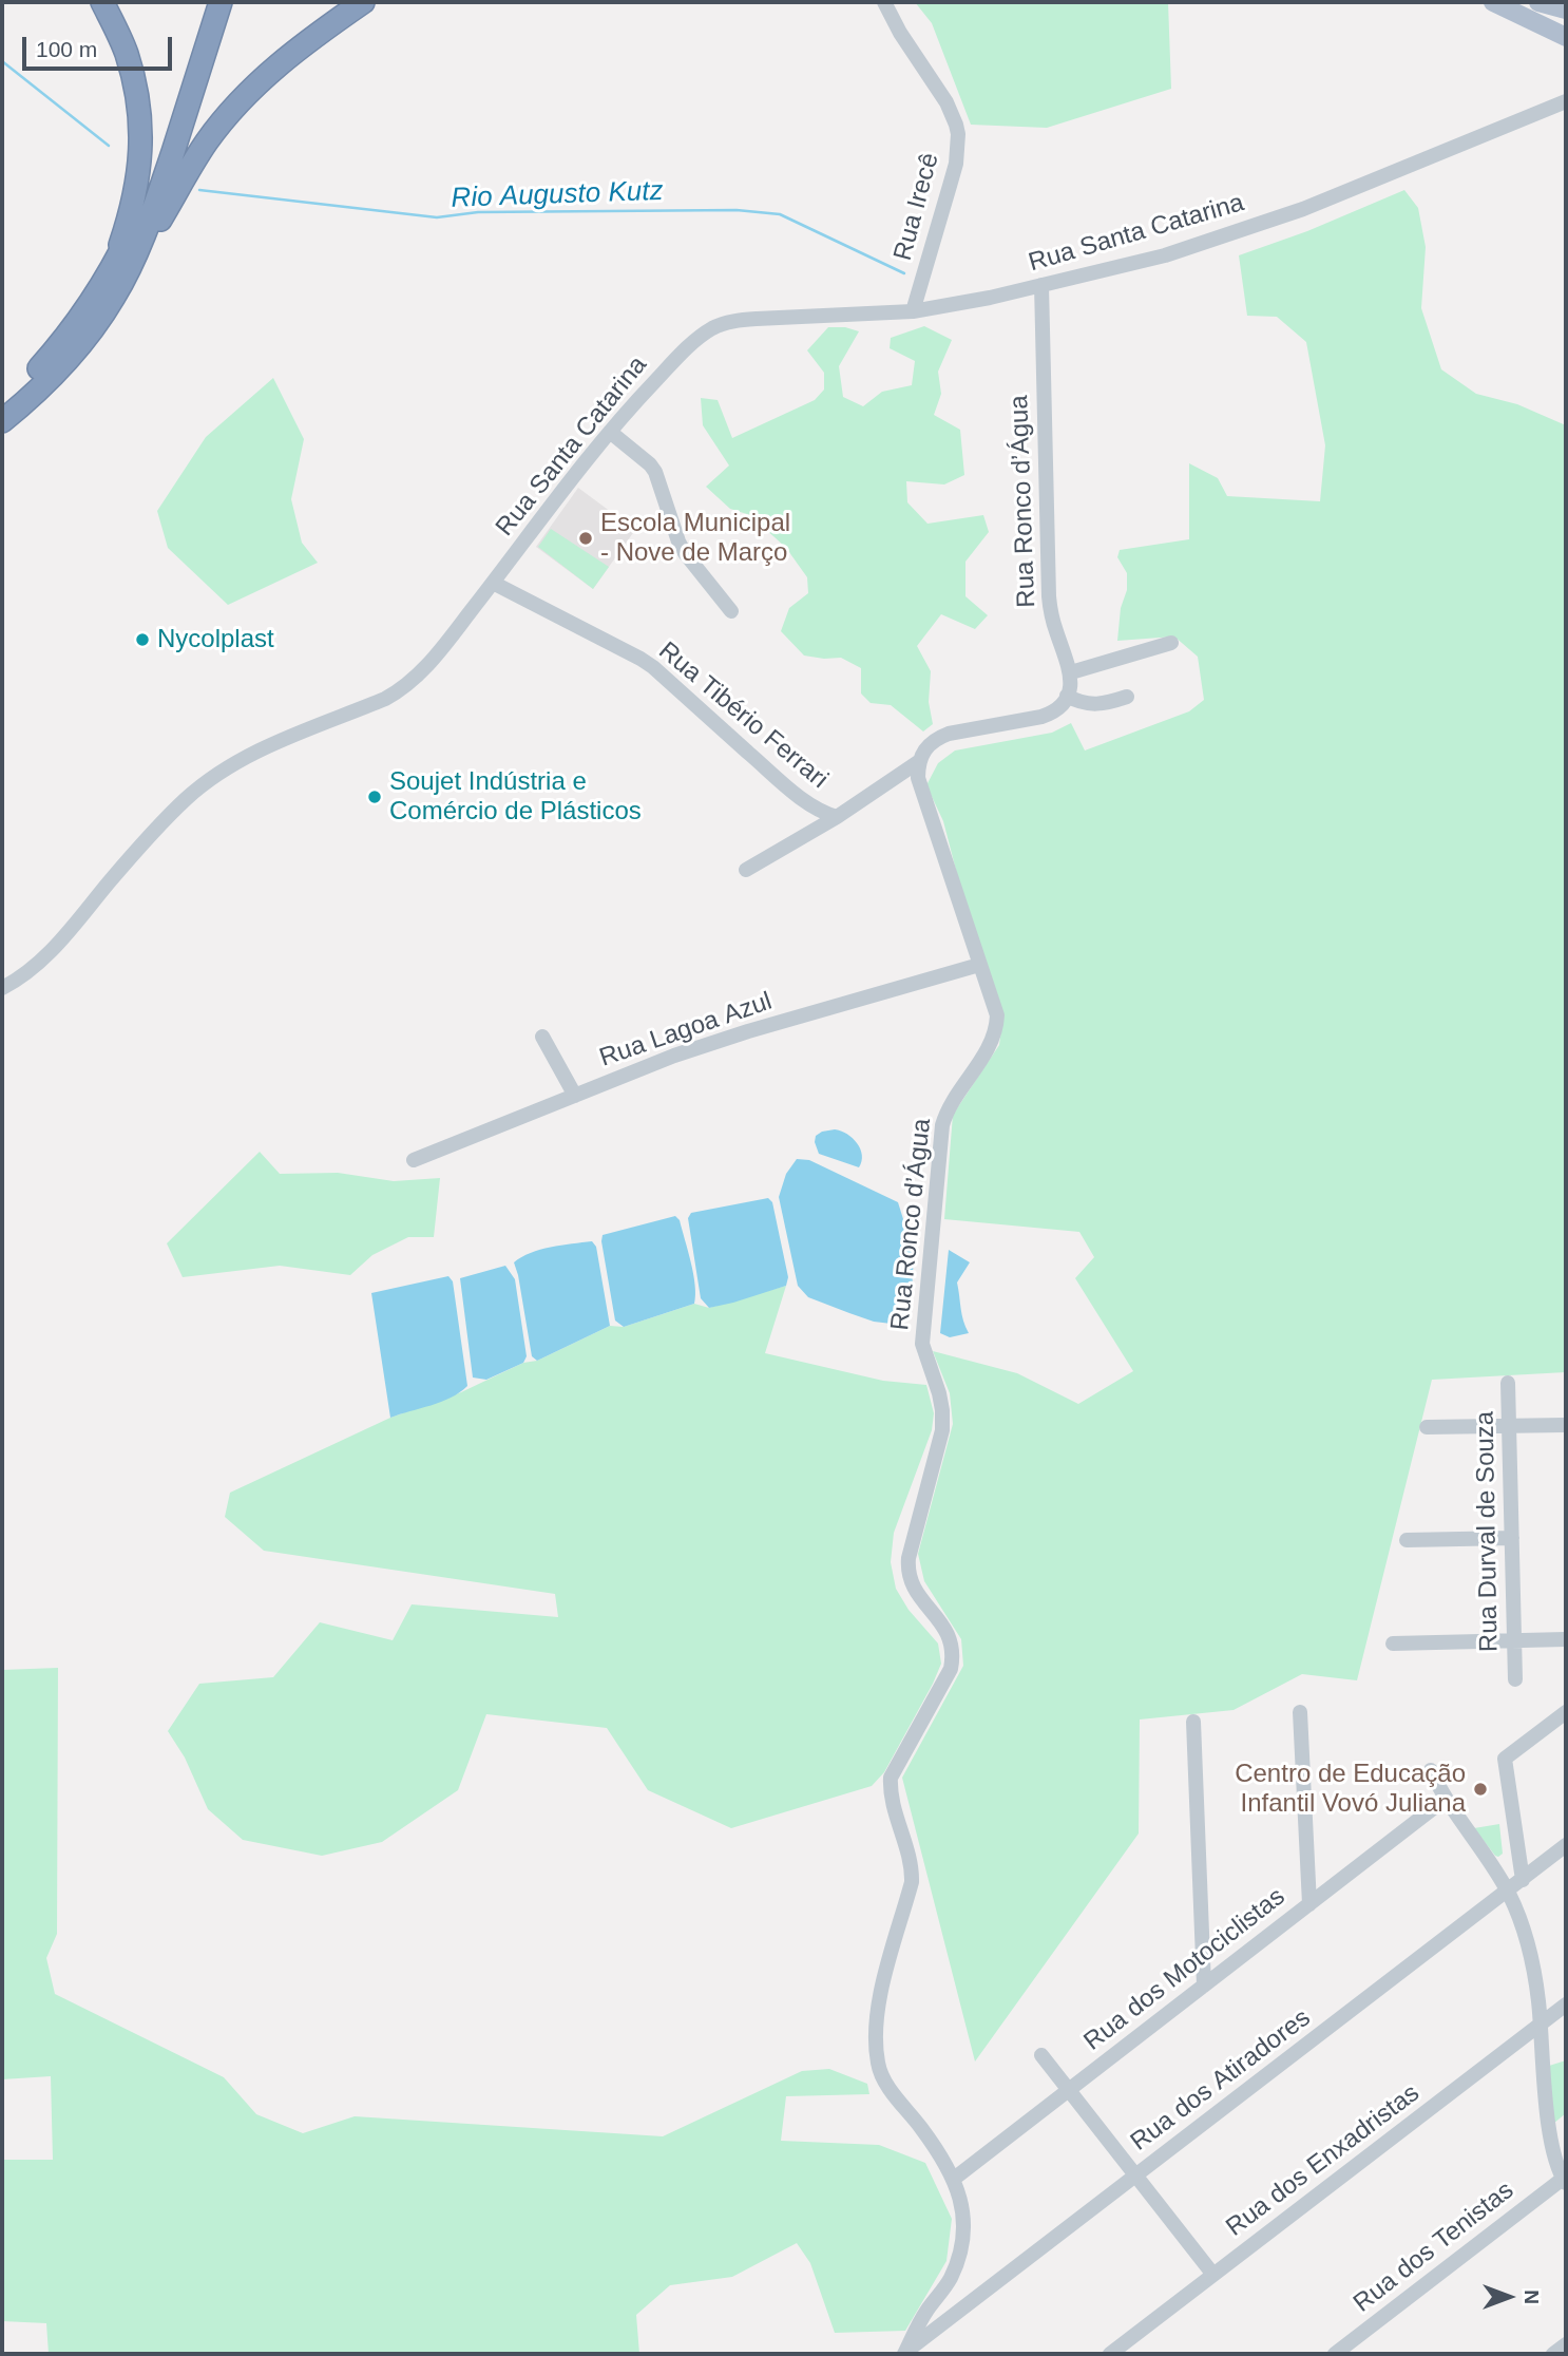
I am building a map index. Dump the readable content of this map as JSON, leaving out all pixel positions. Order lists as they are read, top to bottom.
{
  "streets": {
    "street": [
      "Rua Irecê",
      "Rua Santa Catarina",
      "Rua Ronco d’Água",
      "Rua Tibério Ferrari",
      "Rua Lagoa Azul",
      "Rua Durval de Souza",
      "Rua dos Motociclistas",
      "Rua dos Atiradores",
      "Rua dos Enxadristas",
      "Rua dos Tenistas"
    ]
  },
  "crossings": [
    ["Rua Irecê", "Rua Santa Catarina"],
    ["Rua Santa Catarina", "Rua Ronco d’Água"],
    ["Rua Santa Catarina", "Rua Tibério Ferrari"],
    ["Rua Ronco d’Água", "Rua Tibério Ferrari"],
    ["Rua Ronco d’Água", "Rua Lagoa Azul"],
    ["Rua Ronco d’Água", "Rua dos Motociclistas"],
    ["Rua Ronco d’Água", "Rua dos Atiradores"]
  ],
  "water": ["Rio Augusto Kutz"],
  "places": [
    "Escola Municipal - Nove de Março",
    "Nycolplast",
    "Soujet Indústria e Comércio de Plásticos",
    "Centro de Educação Infantil Vovó Juliana"
  ],
  "scale_bar": "100 m",
  "north": "right"
}
